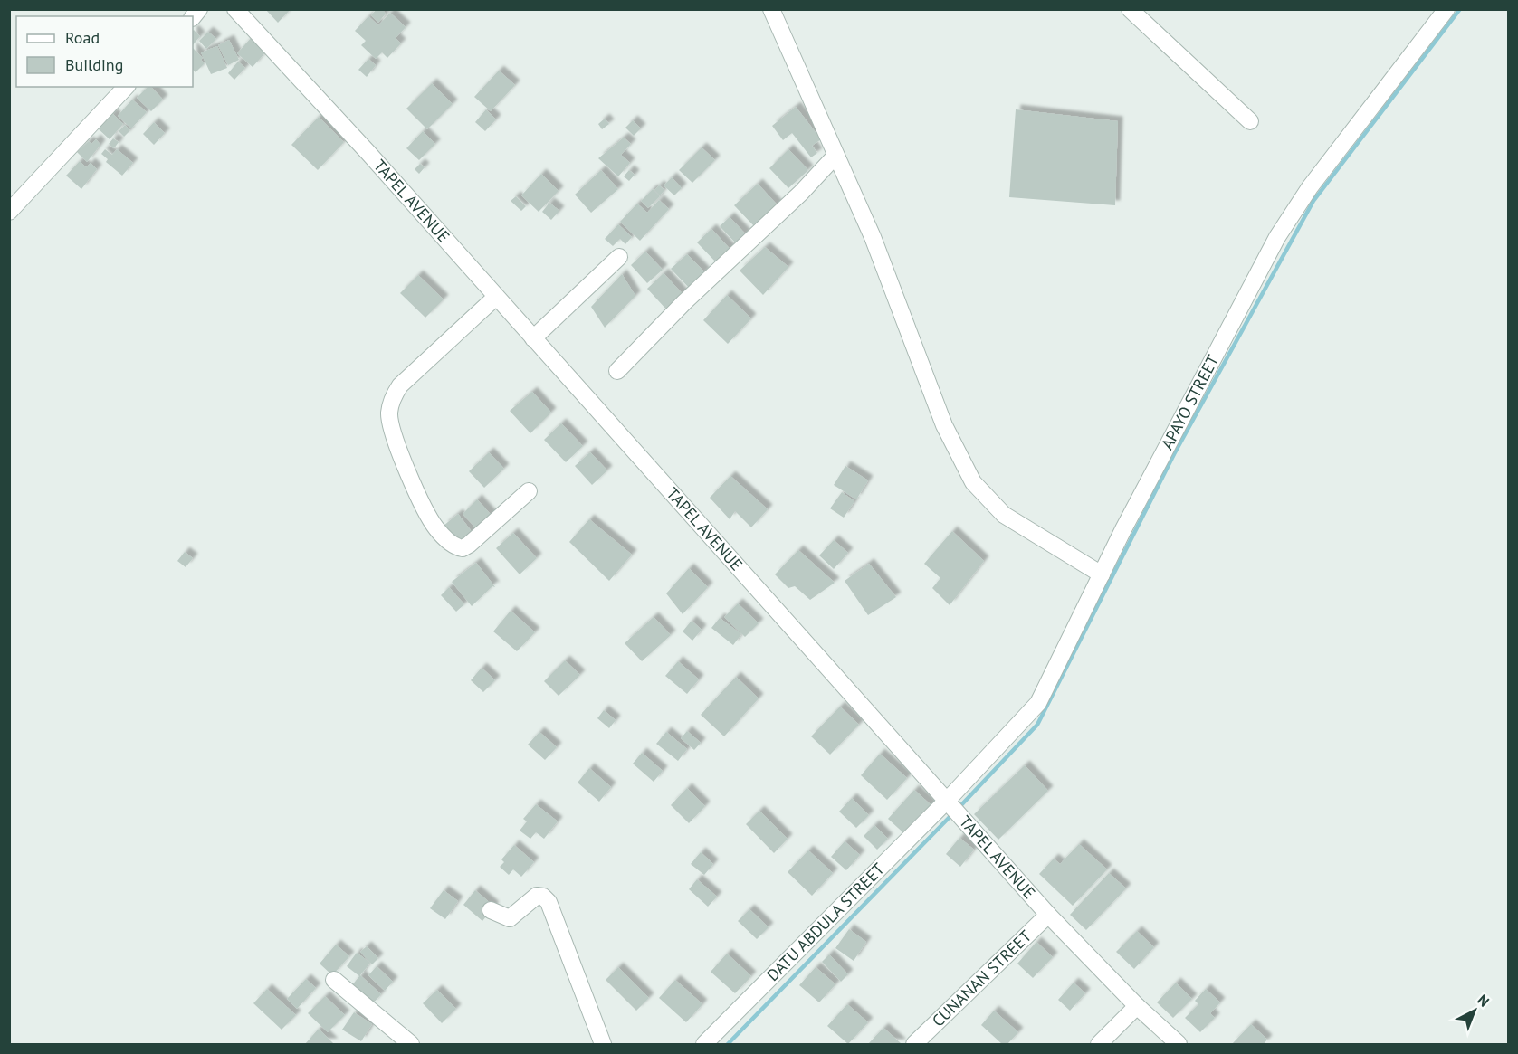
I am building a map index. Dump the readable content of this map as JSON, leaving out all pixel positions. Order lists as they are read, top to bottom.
{
  "streets": {
    "street": [
      "TAPEL AVENUE",
      "APAYO STREET",
      "DATU ABDULA STREET",
      "CUNANAN STREET"
    ]
  },
  "crossings": [
    ["TAPEL AVENUE", "APAYO STREET"],
    ["TAPEL AVENUE", "DATU ABDULA STREET"],
    ["TAPEL AVENUE", "CUNANAN STREET"],
    ["APAYO STREET", "DATU ABDULA STREET"]
  ],
  "legend": ["Road", "Building"],
  "north": "top right"
}
